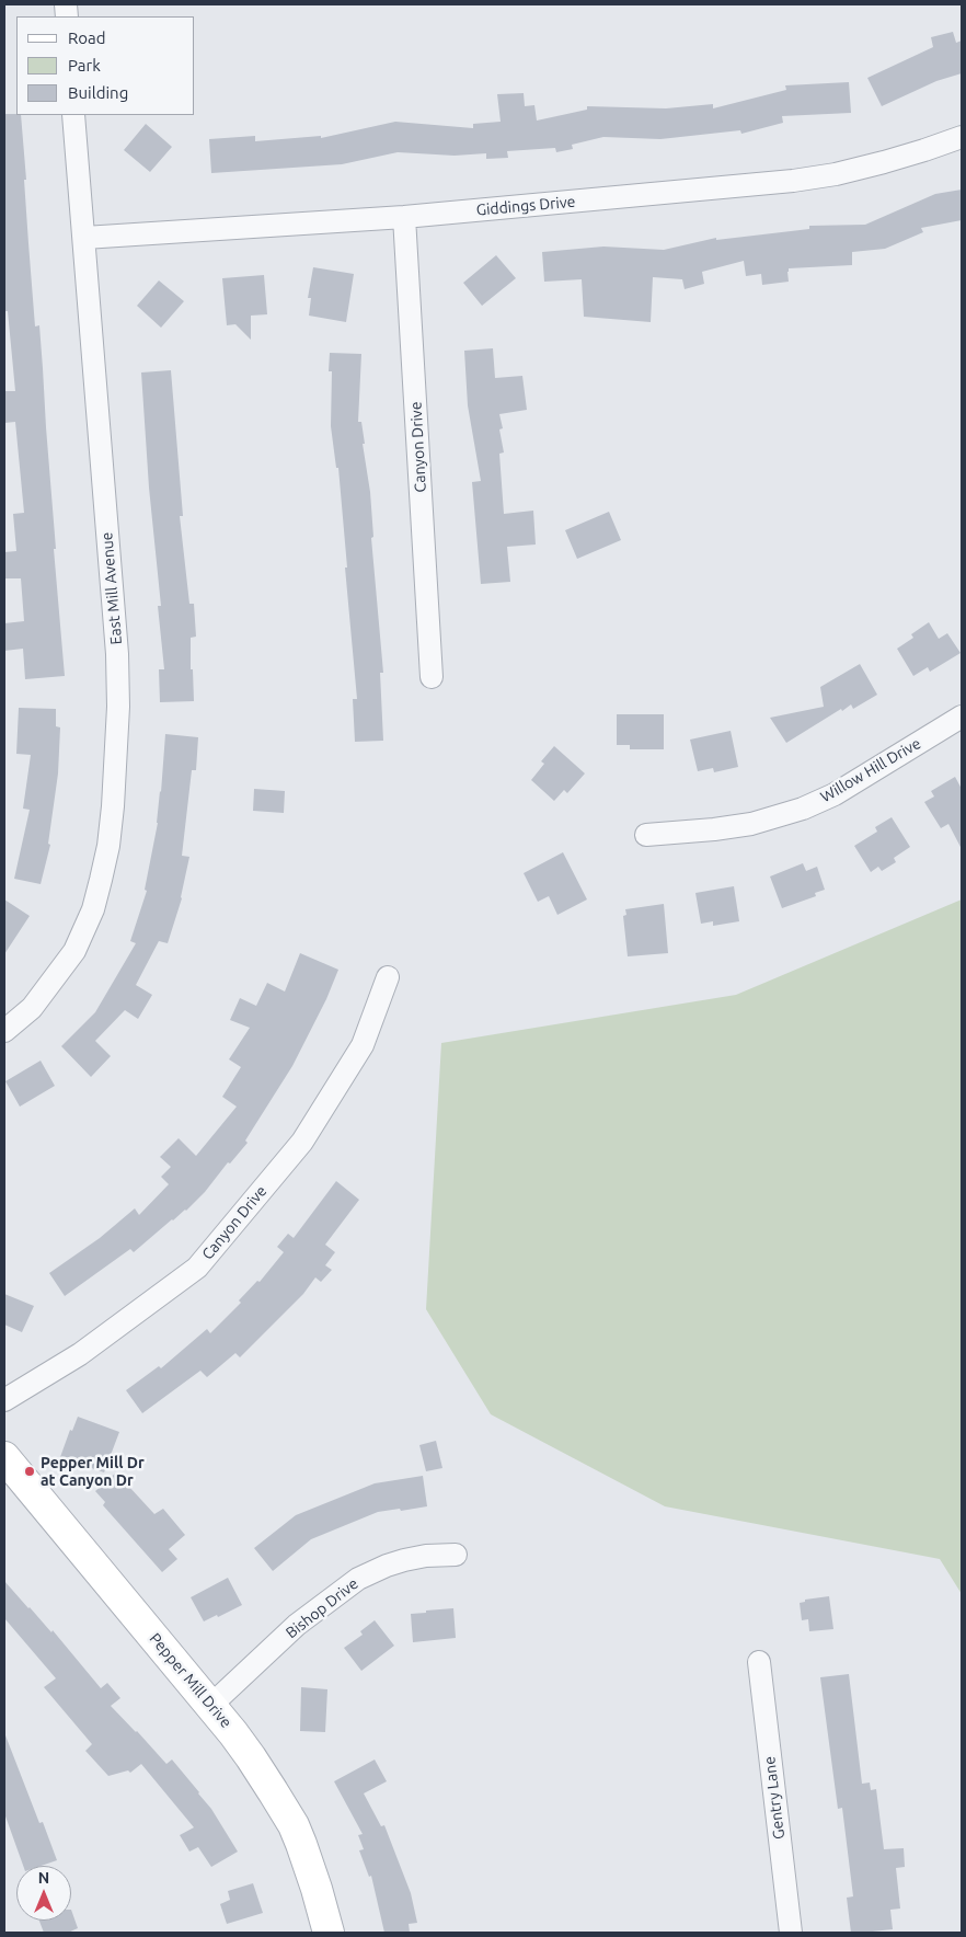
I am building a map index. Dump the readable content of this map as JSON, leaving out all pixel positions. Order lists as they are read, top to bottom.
{
  "streets": {
    "street": [
      "Giddings Drive",
      "Canyon Drive",
      "East Mill Avenue",
      "Willow Hill Drive",
      "Bishop Drive",
      "Pepper Mill Drive",
      "Gentry Lane"
    ]
  },
  "crossings": [
    ["Giddings Drive", "Canyon Drive"],
    ["Giddings Drive", "East Mill Avenue"],
    ["Bishop Drive", "Pepper Mill Drive"]
  ],
  "places": ["Pepper Mill Dr at Canyon Dr"],
  "legend": ["Road", "Park", "Building"],
  "north": "top"
}
